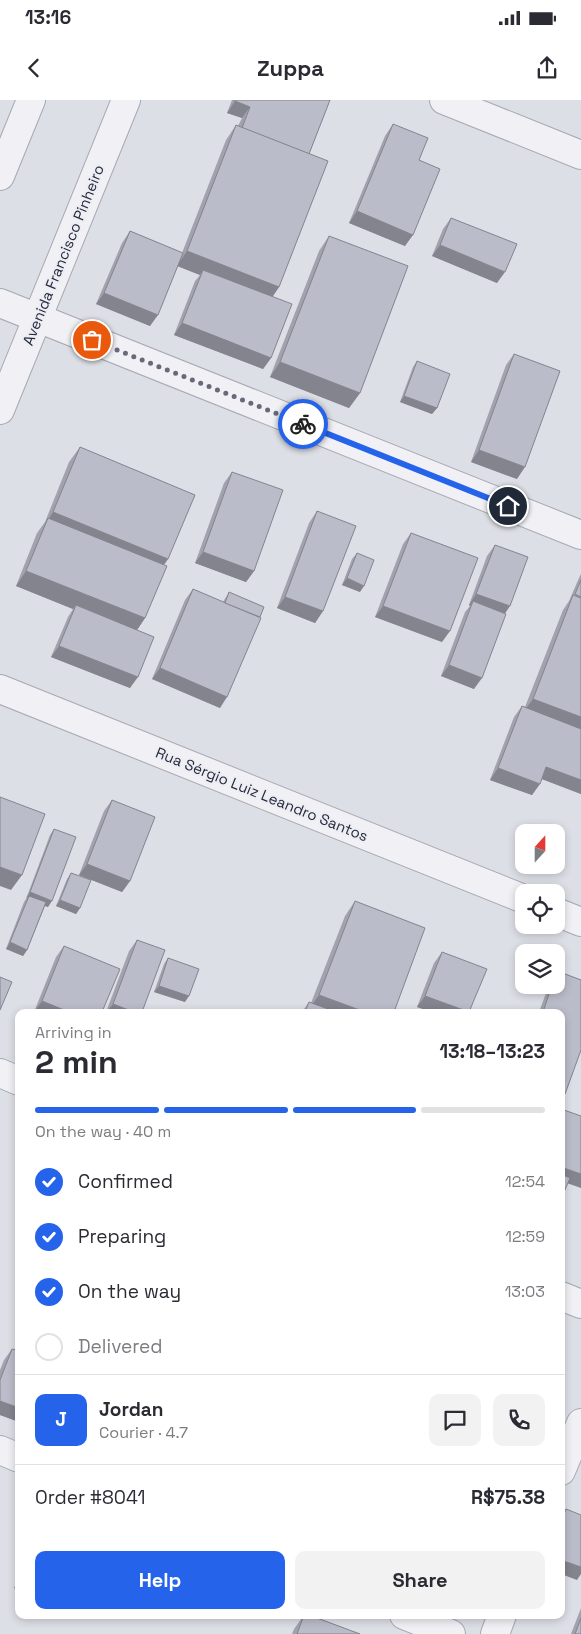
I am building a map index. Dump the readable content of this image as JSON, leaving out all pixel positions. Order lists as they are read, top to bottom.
{
  "streets": {
    "street": ["Avenida Francisco Pinheiro", "Rua Sérgio Luiz Leandro Santos"]
  },
  "north": "top",
  "page": {
    "status": "13:16",
    "header": "Zuppa",
    "heading": ["2 min", "Arriving in", "13:18–13:23"],
    "panel": [
      "Jordan",
      "Courier · 4.7",
      "Order #8041",
      "R$75.38"
    ],
    "bar": "On the way · 40 m",
    "list": [
      ["Confirmed", "12:54"],
      ["Preparing", "12:59"],
      ["On the way", "13:03"],
      "Delivered"
    ],
    "round": "J",
    "buttons": ["Help", "Share"]
  }
}
